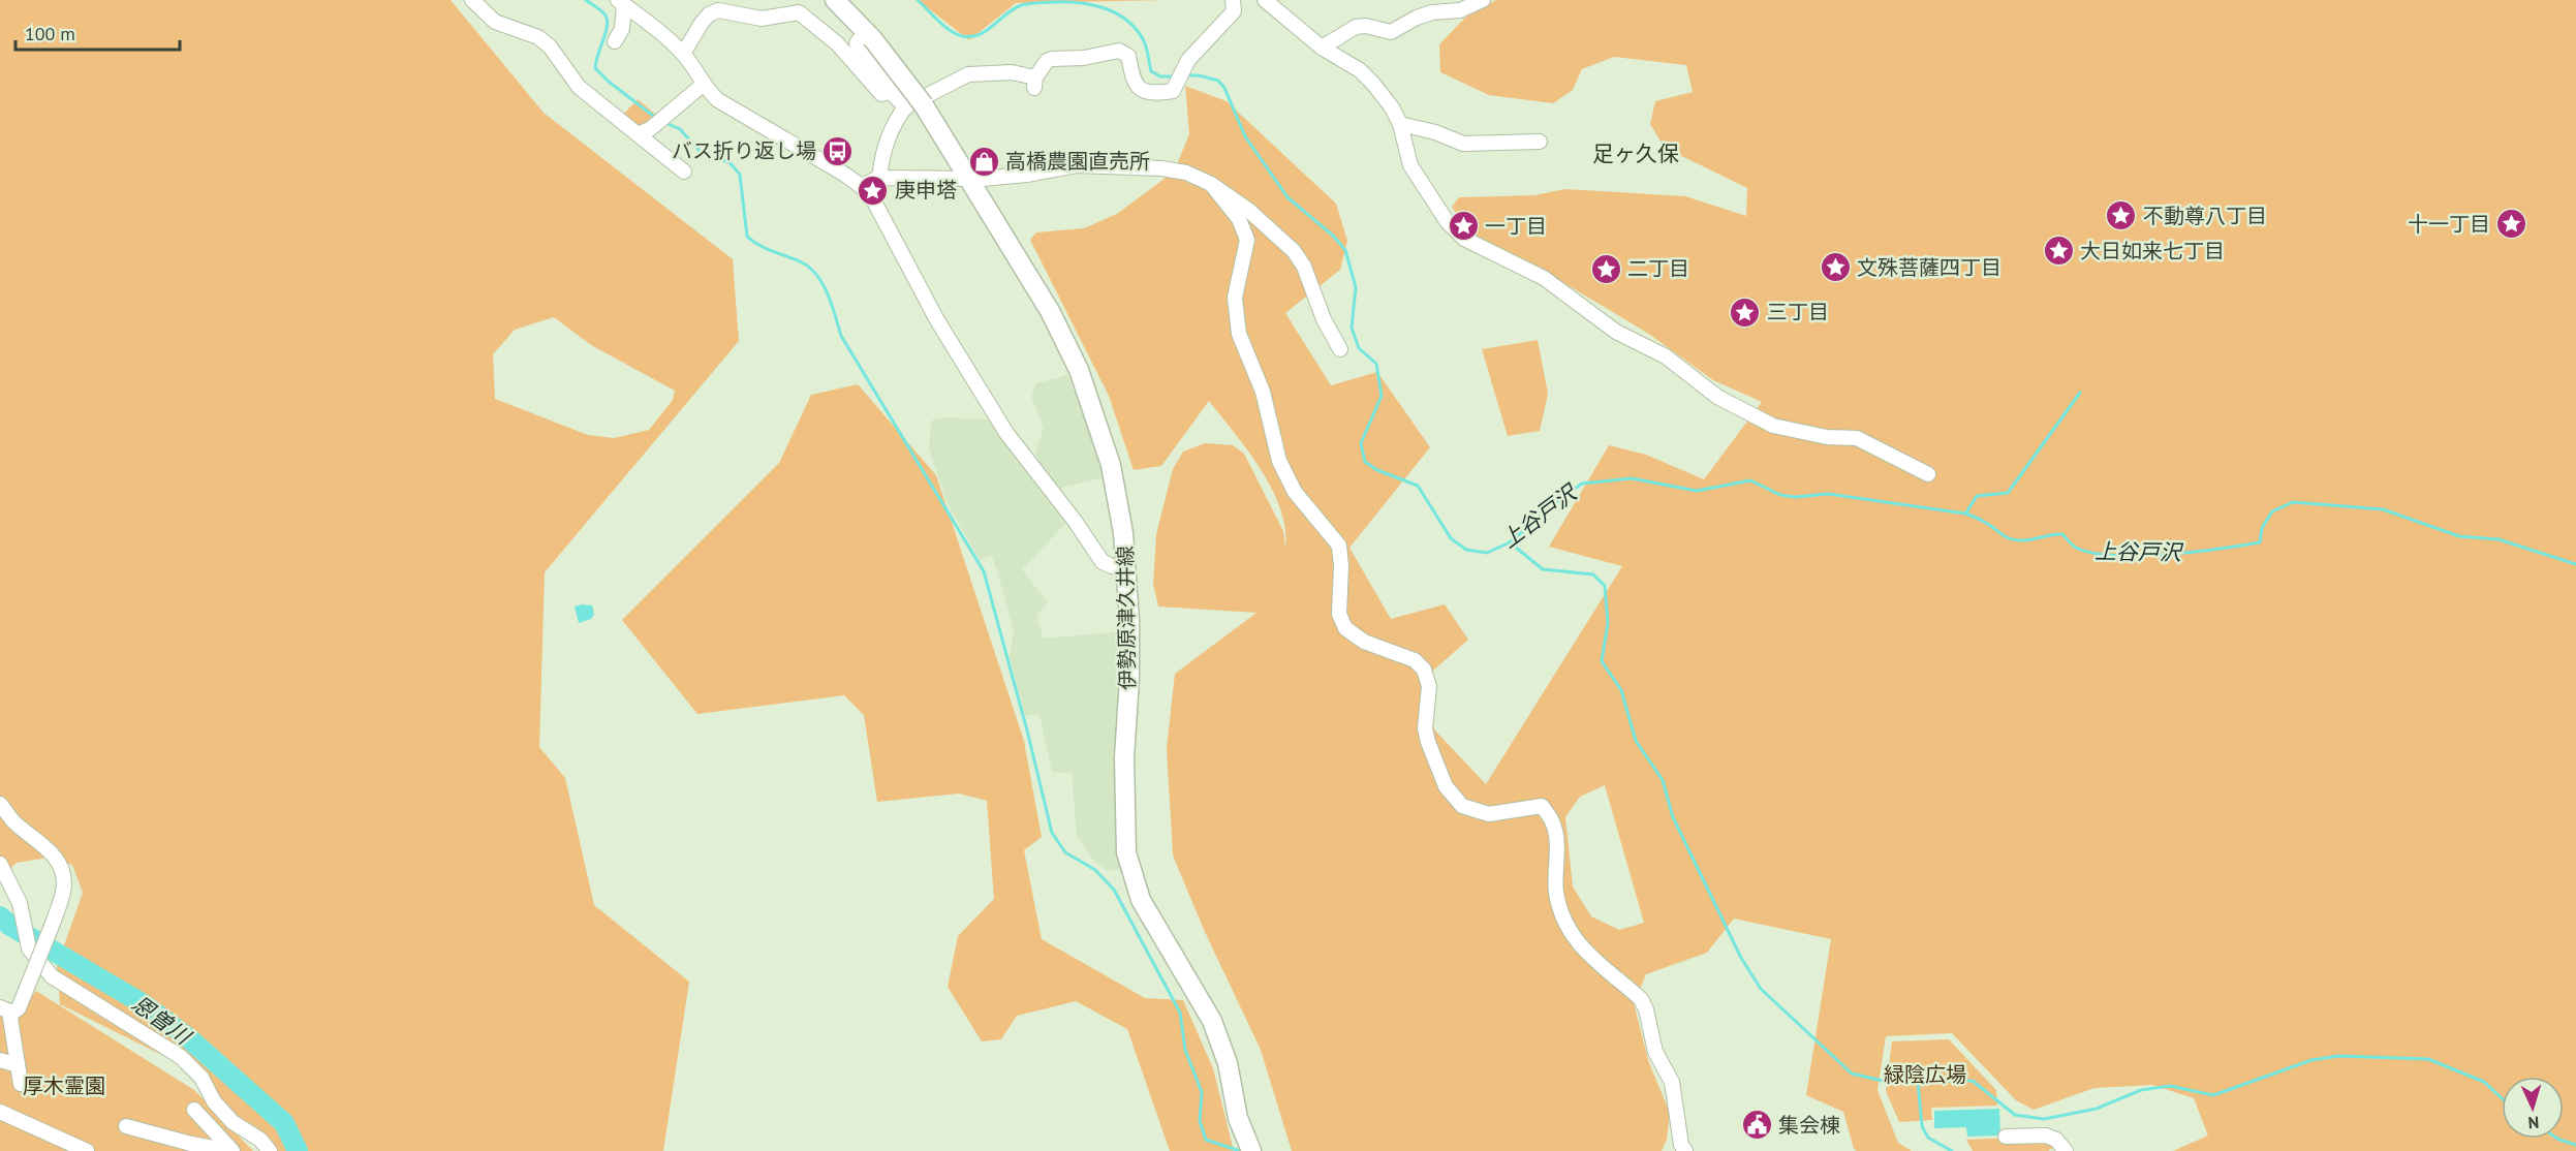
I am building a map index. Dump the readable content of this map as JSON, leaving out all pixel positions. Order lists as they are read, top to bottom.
{
  "streets": {
    "main road": ["伊勢原津久井線"]
  },
  "districts": ["足ヶ久保"],
  "water": ["上谷戸沢", "恩曽川"],
  "parks": ["緑陰広場", "厚木霊園"],
  "places": {
    "bus stop": ["バス折り返し場"],
    "shop": ["高橋農園直売所"],
    "place": [
      "庚申塔",
      "不動尊八丁目",
      "十一丁目",
      "一丁目",
      "大日如来七丁目",
      "文殊菩薩四丁目",
      "二丁目",
      "三丁目"
    ],
    "public building": ["集会棟"]
  },
  "scale_bar": "100 m",
  "north": "bottom"
}
